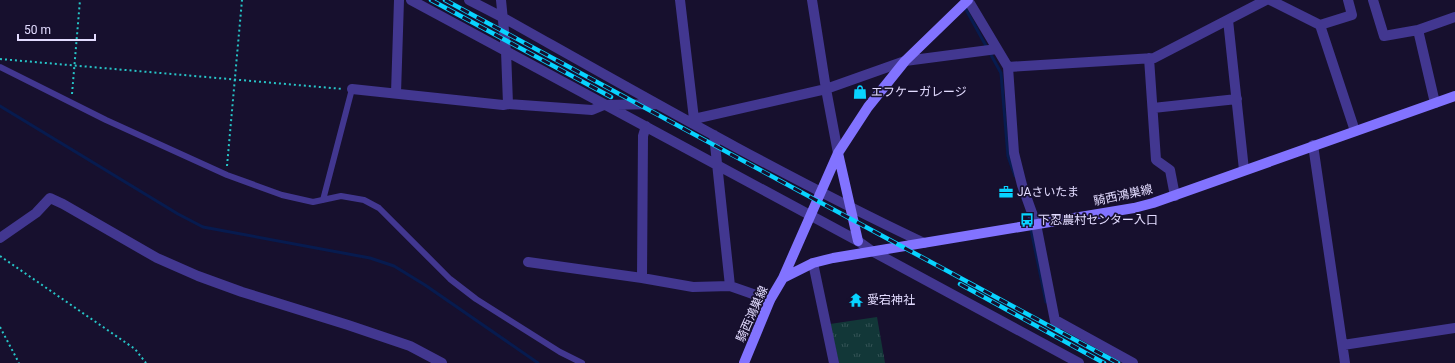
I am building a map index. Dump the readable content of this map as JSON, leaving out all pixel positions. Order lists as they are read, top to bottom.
{
  "streets": {
    "main road": ["騎西鴻巣線"]
  },
  "places": {
    "shop": ["エフケーガレージ"],
    "office": ["JAさいたま"],
    "bus stop": ["下忍農村センター入口"],
    "temple": ["愛宕神社"]
  },
  "scale_bar": "50 m"
}
